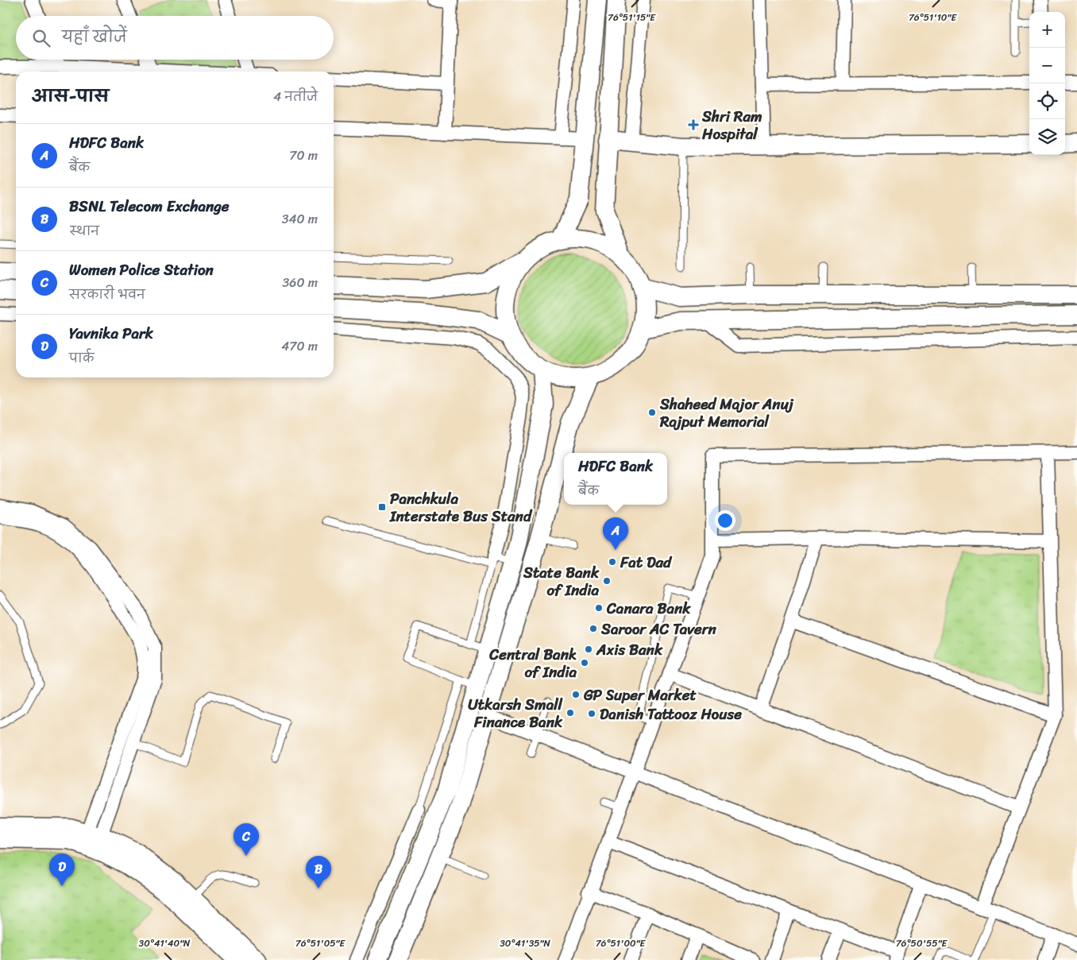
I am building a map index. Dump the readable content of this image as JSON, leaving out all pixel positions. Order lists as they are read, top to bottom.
{
  "places": {
    "health": ["Shri Ram Hospital"],
    "other": [
      "Shaheed Major Anuj Rajput Memorial",
      "Fat Dad",
      "State Bank of India",
      "Canara Bank",
      "Saroor AC Tavern",
      "Axis Bank",
      "Central Bank of India",
      "GP Super Market",
      "Utkarsh Small Finance Bank",
      "Danish Tattooz House"
    ],
    "transit": ["Panchkula Interstate Bus Stand"]
  },
  "page": {
    "map_buttons": ["+", "−"],
    "search": "यहाँ खोजें",
    "heading": ["आस-पास", "4 नतीजे"],
    "list": [
      {
        "mark": "A",
        "name": "HDFC Bank",
        "note": "बैंक",
        "value": "70 m"
      },
      {
        "mark": "B",
        "name": "BSNL Telecom Exchange",
        "note": "स्थान",
        "value": "340 m"
      },
      {
        "mark": "C",
        "name": "Women Police Station",
        "note": "सरकारी भवन",
        "value": "360 m"
      },
      {
        "mark": "D",
        "name": "Yavnika Park",
        "note": "पार्क",
        "value": "470 m"
      }
    ],
    "popup": ["HDFC Bank", "बैंक"],
    "pins": [
      "A",
      "C",
      "D",
      "B"
    ]
  },
  "coordinates": [
    "76°51'15\"E",
    "76°51'10\"E",
    "76°51'05\"E",
    "76°51'00\"E",
    "76°50'55\"E",
    "30°41'40\"N",
    "30°41'35\"N"
  ]
}
